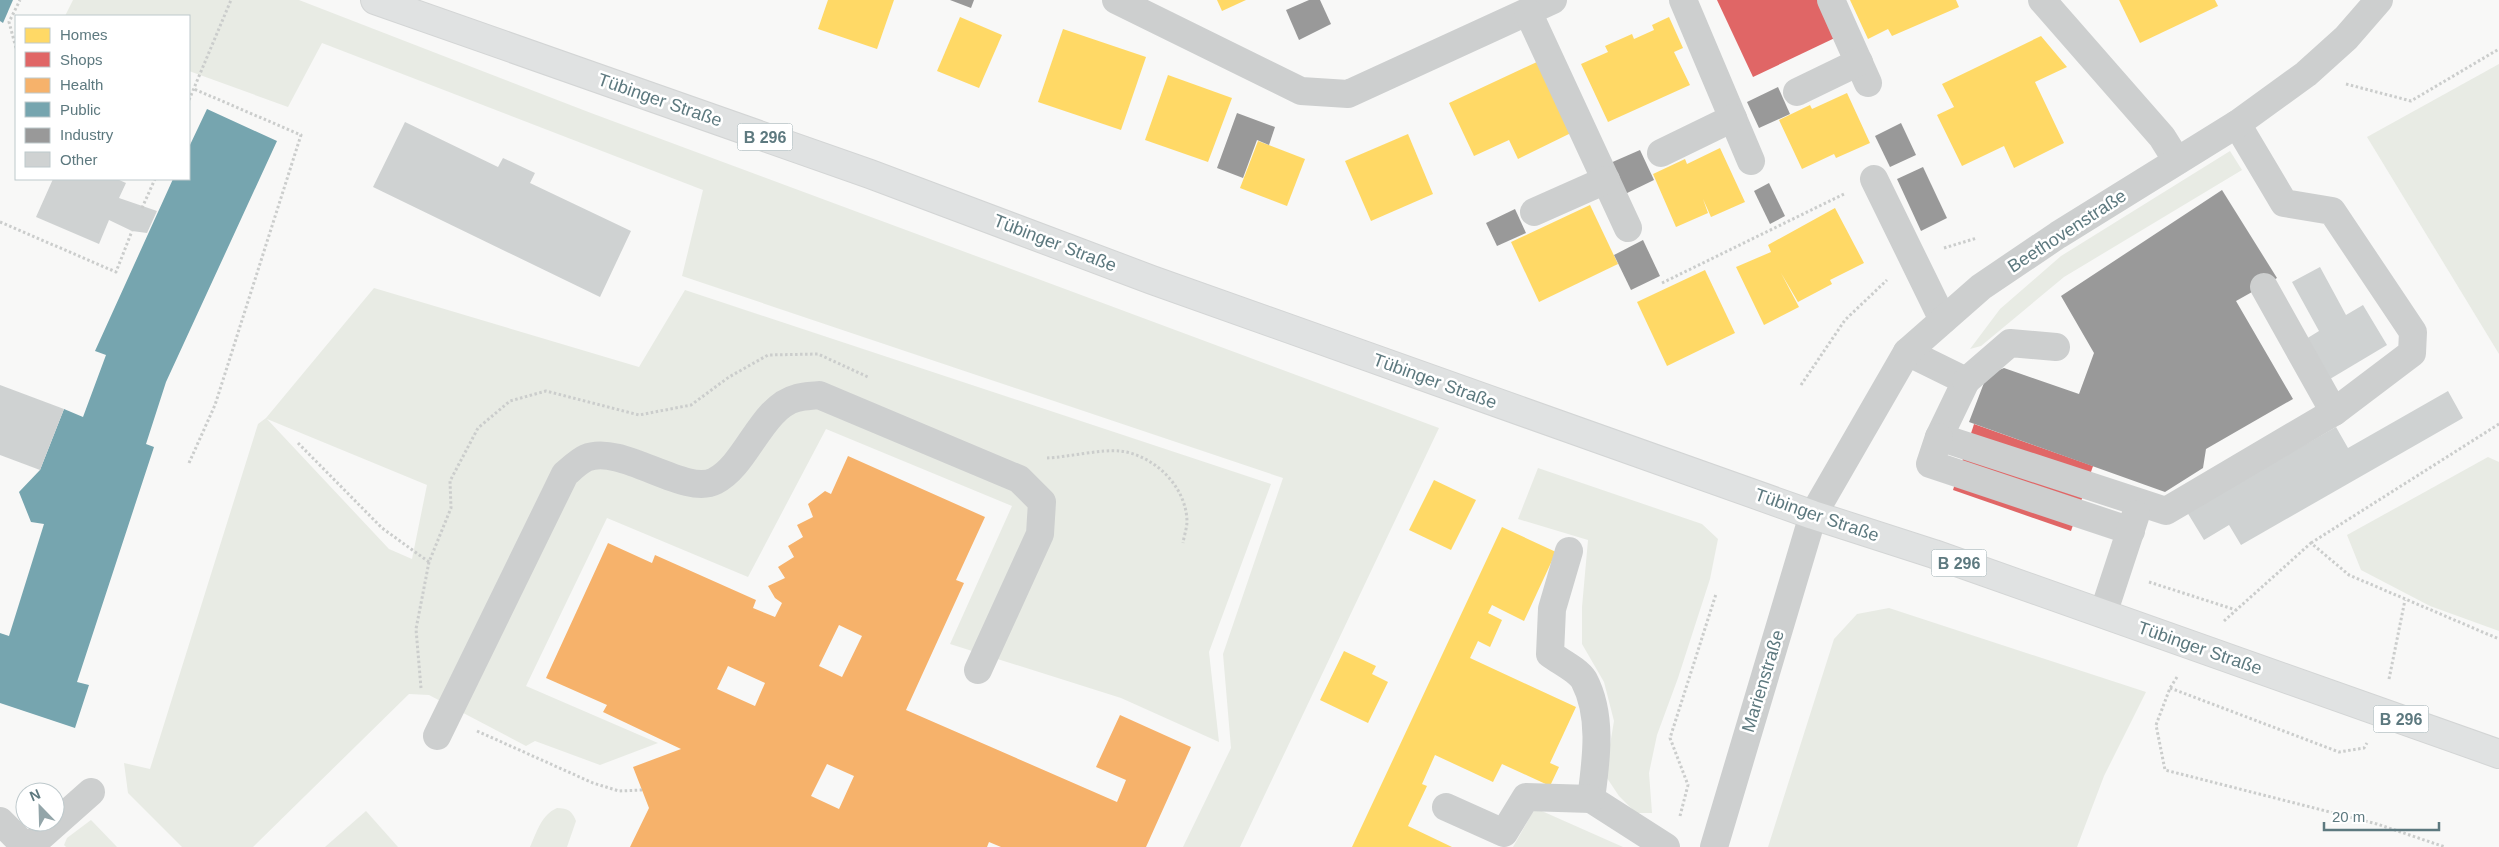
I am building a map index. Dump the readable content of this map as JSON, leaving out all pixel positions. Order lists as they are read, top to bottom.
{
  "streets": {
    "main road": ["Tübinger Straße", "B 296"],
    "street": ["Beethovenstraße", "Marienstraße"]
  },
  "crossings": [
    ["Tübinger Straße", "Beethovenstraße"],
    ["Tübinger Straße", "Marienstraße"],
    ["Beethovenstraße", "Marienstraße"]
  ],
  "legend": [
    "Homes",
    "Shops",
    "Health",
    "Public",
    "Industry",
    "Other"
  ],
  "scale_bar": "20 m",
  "north": "top left"
}
